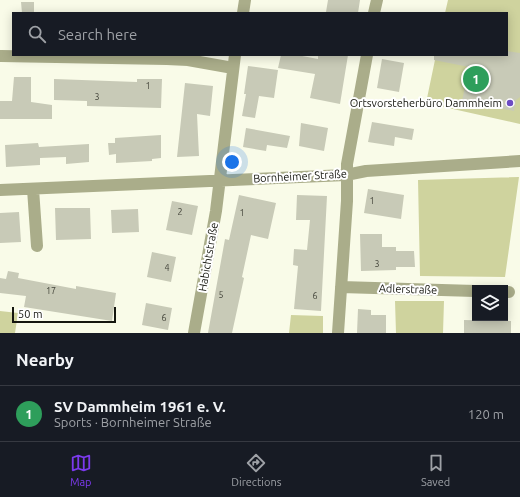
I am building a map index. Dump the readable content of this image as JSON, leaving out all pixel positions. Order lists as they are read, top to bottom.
{
  "streets": {
    "street": ["Bornheimer Straße", "Habichtstraße", "Adlerstraße"]
  },
  "crossings": [
    ["Bornheimer Straße", "Habichtstraße"]
  ],
  "places": ["Ortsvorsteherbüro Dammheim"],
  "house_numbers": [
    "1",
    "3",
    "1",
    "2",
    "1",
    "3",
    "4",
    "17",
    "5",
    "6",
    "6"
  ],
  "scale_bar": "50 m",
  "page": {
    "search": "Search here",
    "pins": "1",
    "scale": "50 m",
    "heading": "Nearby",
    "list": [
      {
        "mark": "1",
        "name": "SV Dammheim 1961 e. V.",
        "note": "Sports · Bornheimer Straße",
        "value": "120 m"
      }
    ],
    "nav": ["Map", "Directions", "Saved"]
  }
}
